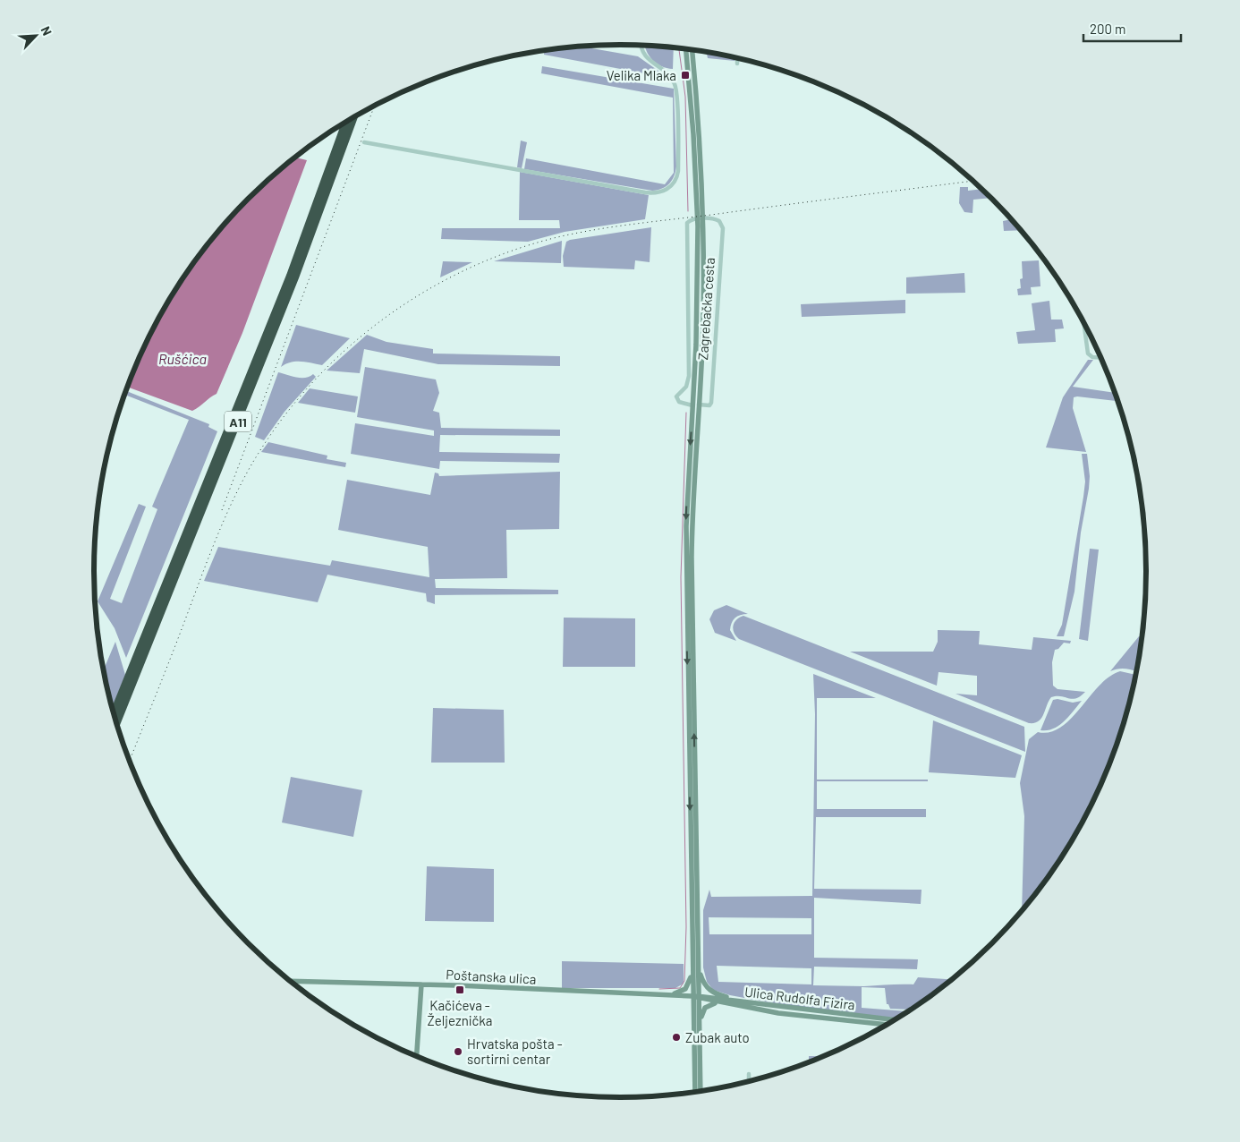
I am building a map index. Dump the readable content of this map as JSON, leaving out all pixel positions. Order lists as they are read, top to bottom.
{
  "streets": {
    "highway": ["A11"],
    "main road": ["Zagrebačka cesta", "Poštanska ulica", "Ulica Rudolfa Fizira"]
  },
  "crossings": [
    ["Poštanska ulica", "Ulica Rudolfa Fizira"]
  ],
  "water": ["Rušćica"],
  "places": {
    "transit": ["Velika Mlaka", "Kačićeva - Željeznička"],
    "other": ["Zubak auto", "Hrvatska pošta - sortirni centar"]
  },
  "scale_bar": "200 m",
  "north": "top right"
}
